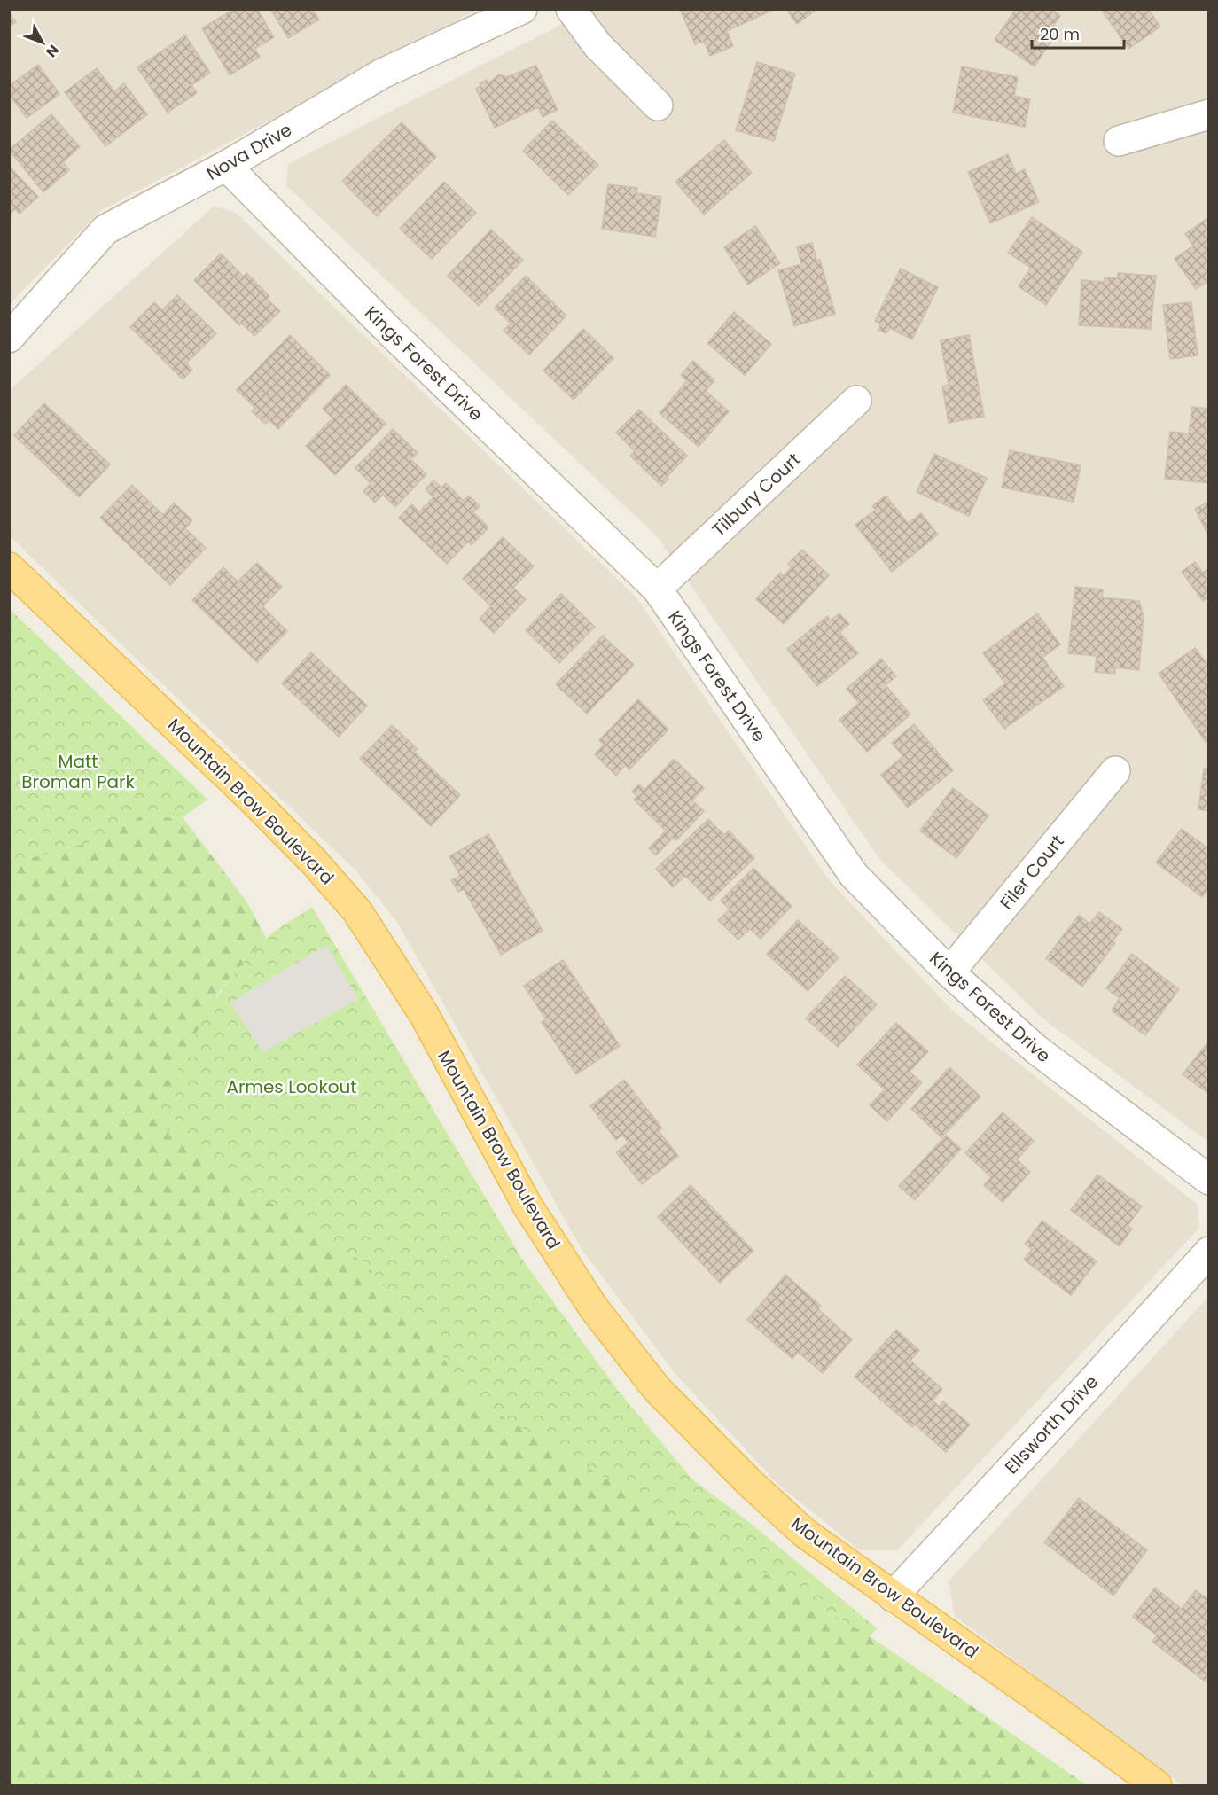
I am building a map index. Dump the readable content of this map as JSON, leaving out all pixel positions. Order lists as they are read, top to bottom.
{
  "streets": {
    "main road": ["Mountain Brow Boulevard"],
    "street": [
      "Nova Drive",
      "Kings Forest Drive",
      "Tilbury Court",
      "Filer Court",
      "Ellsworth Drive"
    ]
  },
  "crossings": [
    ["Nova Drive", "Kings Forest Drive"],
    ["Kings Forest Drive", "Tilbury Court"],
    ["Kings Forest Drive", "Filer Court"],
    ["Mountain Brow Boulevard", "Ellsworth Drive"]
  ],
  "parks": ["Matt Broman Park", "Armes Lookout"],
  "scale_bar": "20 m",
  "north": "bottom right"
}
